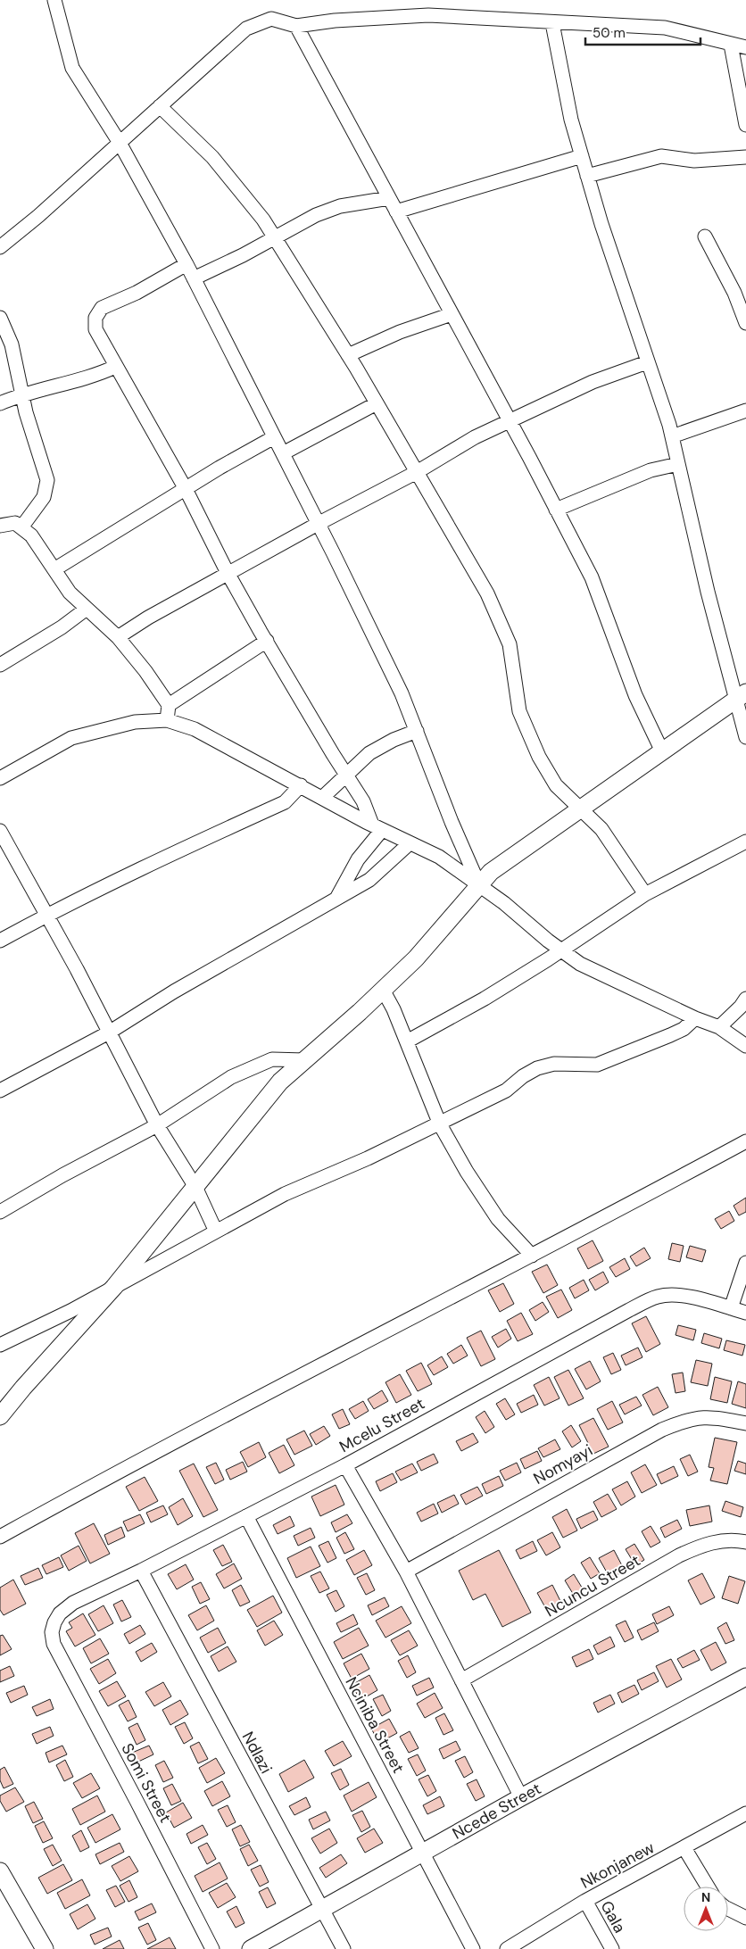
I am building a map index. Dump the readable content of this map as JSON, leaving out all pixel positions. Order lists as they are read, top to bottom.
{
  "streets": {
    "street": [
      "Mcelu Street",
      "Nomyayi",
      "Ncuncu Street",
      "Nciniba Street",
      "Ndlazi",
      "Somi Street",
      "Ncede Street",
      "Nkonjanew",
      "Gala"
    ]
  },
  "crossings": [
    ["Mcelu Street", "Nciniba Street"],
    ["Mcelu Street", "Ndlazi"],
    ["Mcelu Street", "Somi Street"],
    ["Nciniba Street", "Ncede Street"],
    ["Ndlazi", "Ncede Street"],
    ["Nkonjanew", "Gala"]
  ],
  "scale_bar": "50 m",
  "north": "top"
}
